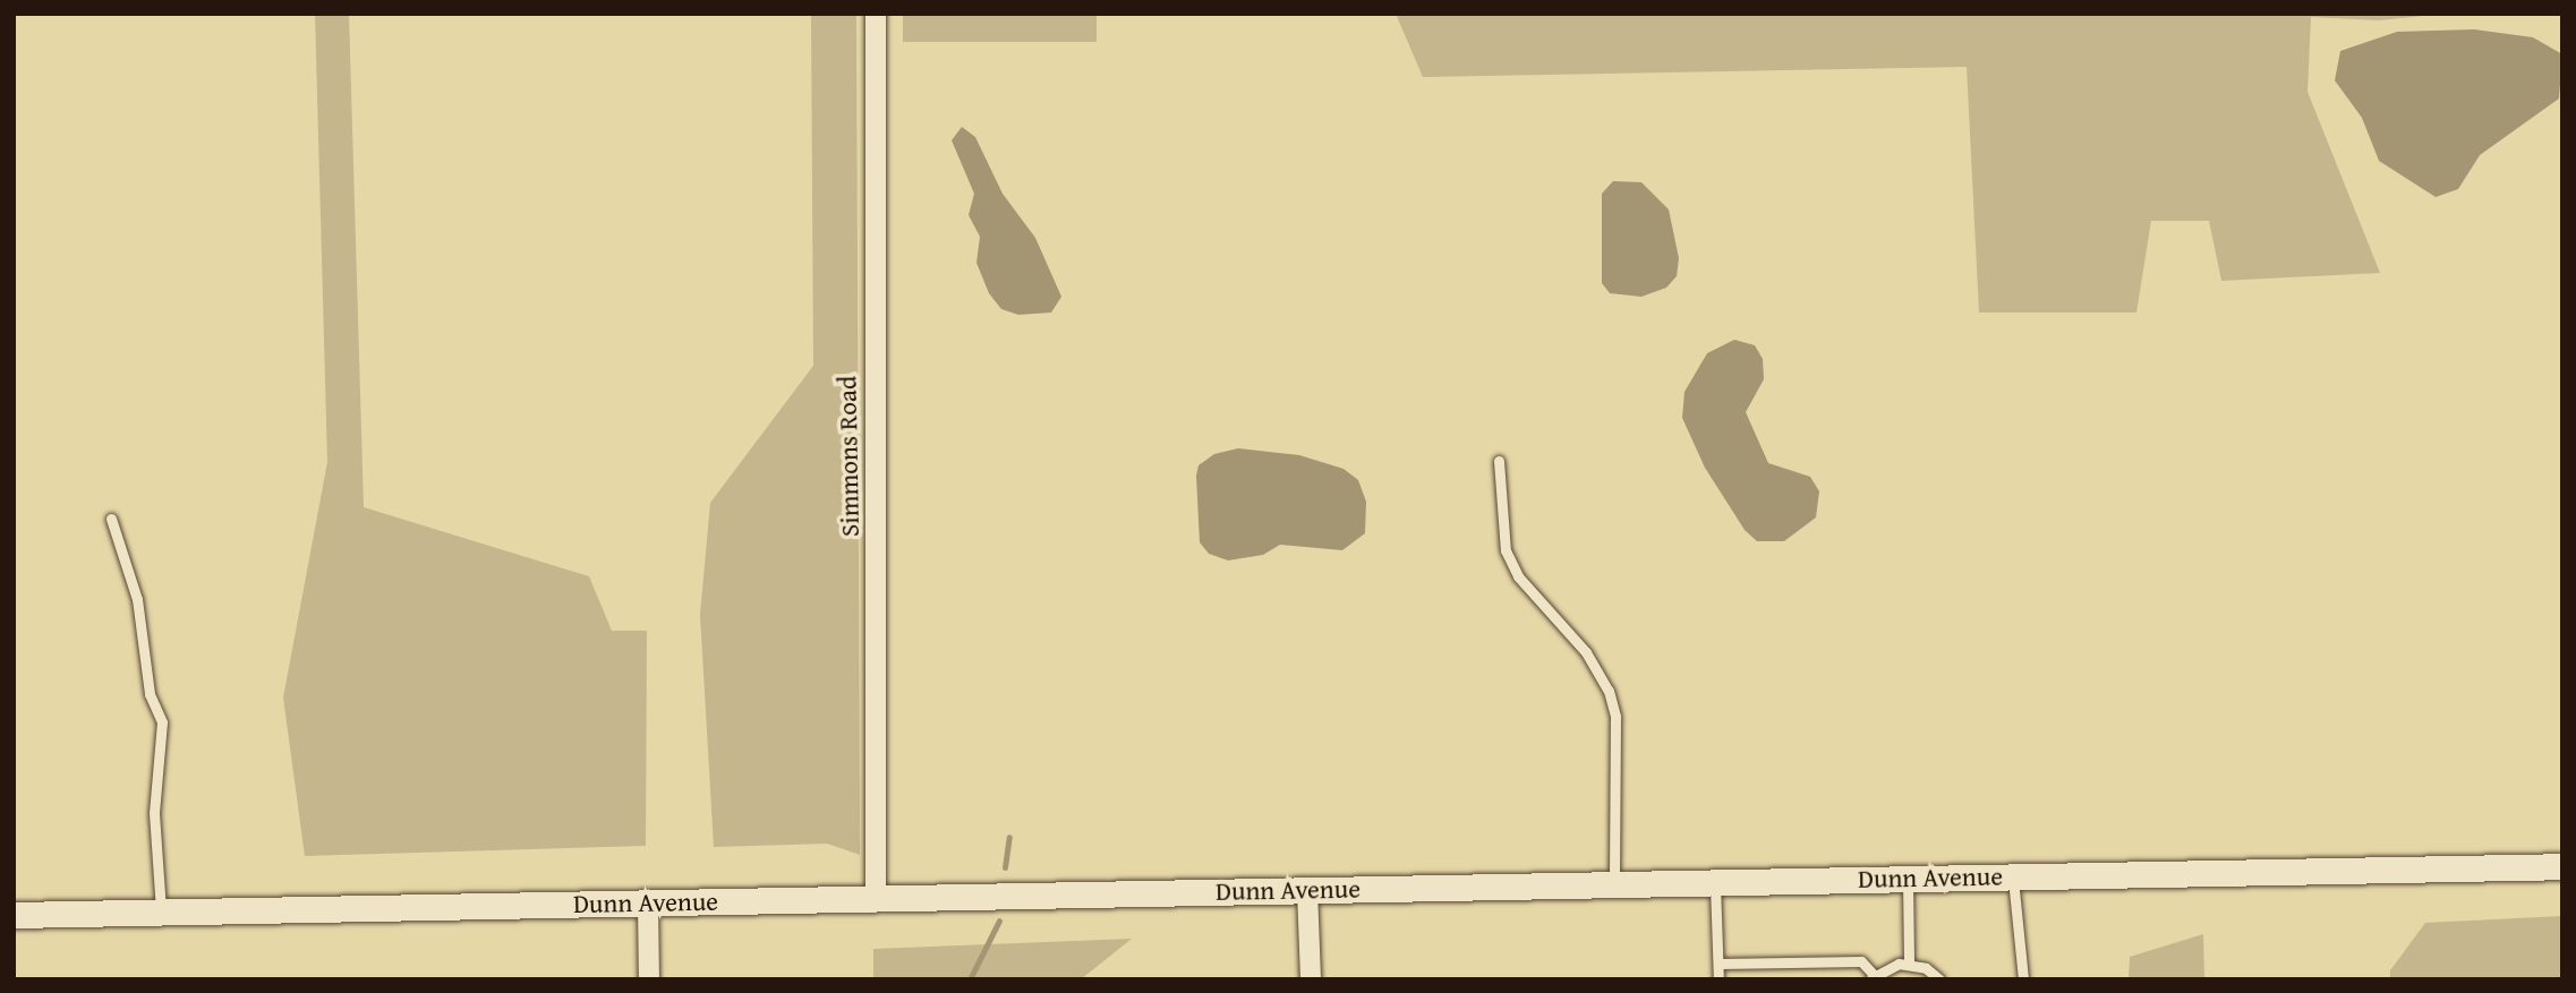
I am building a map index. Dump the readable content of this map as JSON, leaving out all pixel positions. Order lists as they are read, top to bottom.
{
  "streets": {
    "main road": ["Dunn Avenue"],
    "street": ["Simmons Road"]
  },
  "crossings": [
    ["Simmons Road", "Dunn Avenue"]
  ]
}
